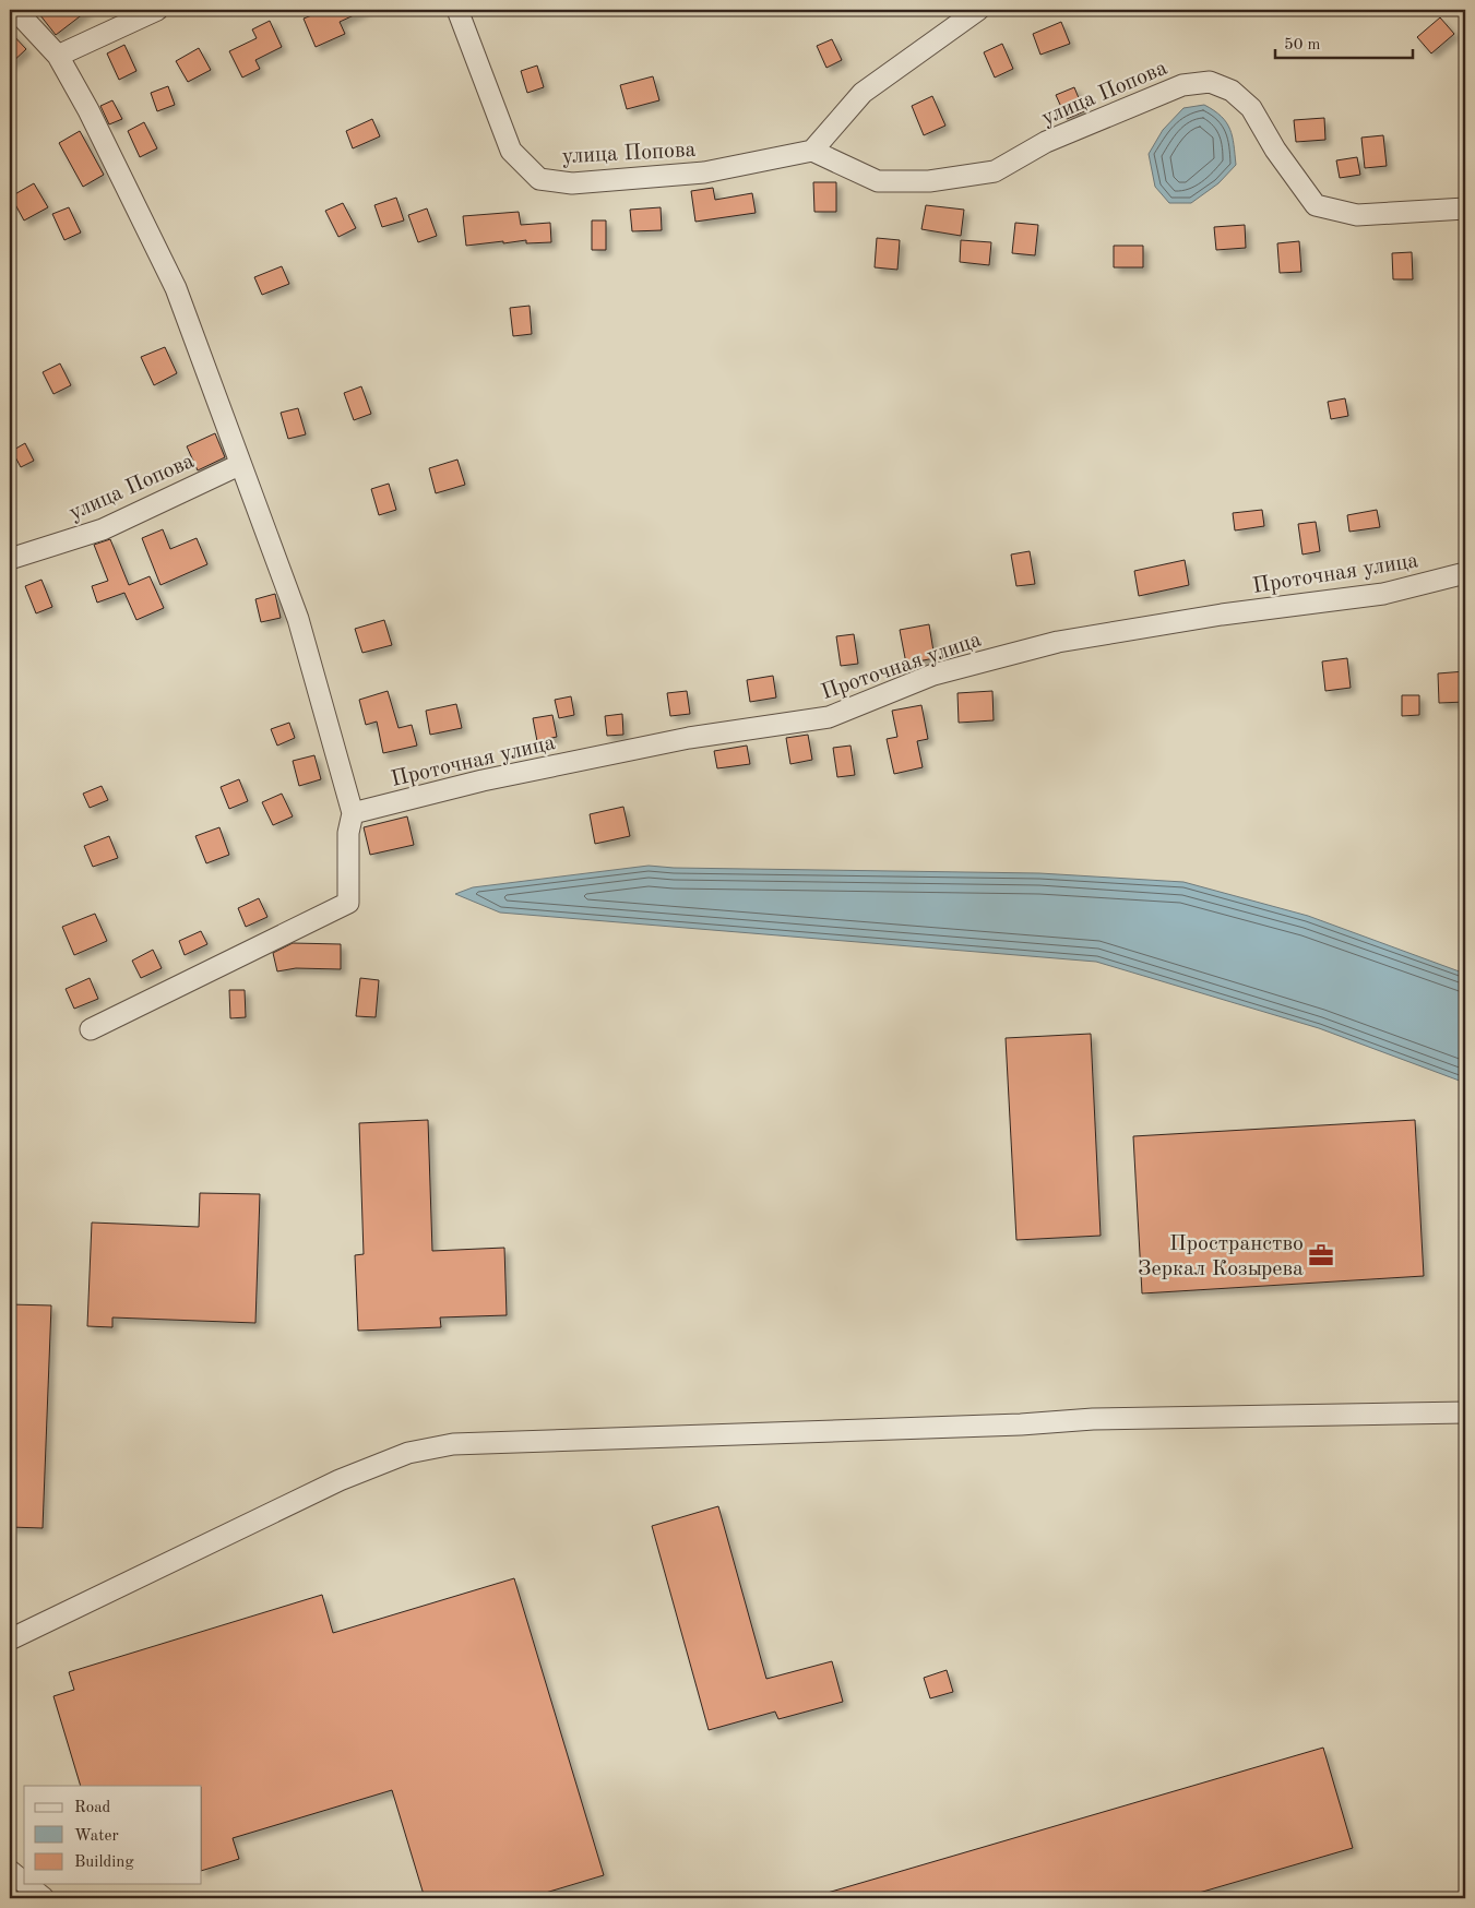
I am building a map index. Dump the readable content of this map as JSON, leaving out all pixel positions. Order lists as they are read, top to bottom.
{
  "streets": {
    "street": ["улица Попова", "Проточная улица"]
  },
  "places": {
    "office": ["Пространство Зеркал Козырева"]
  },
  "legend": ["Road", "Water", "Building"],
  "scale_bar": "50 m"
}
